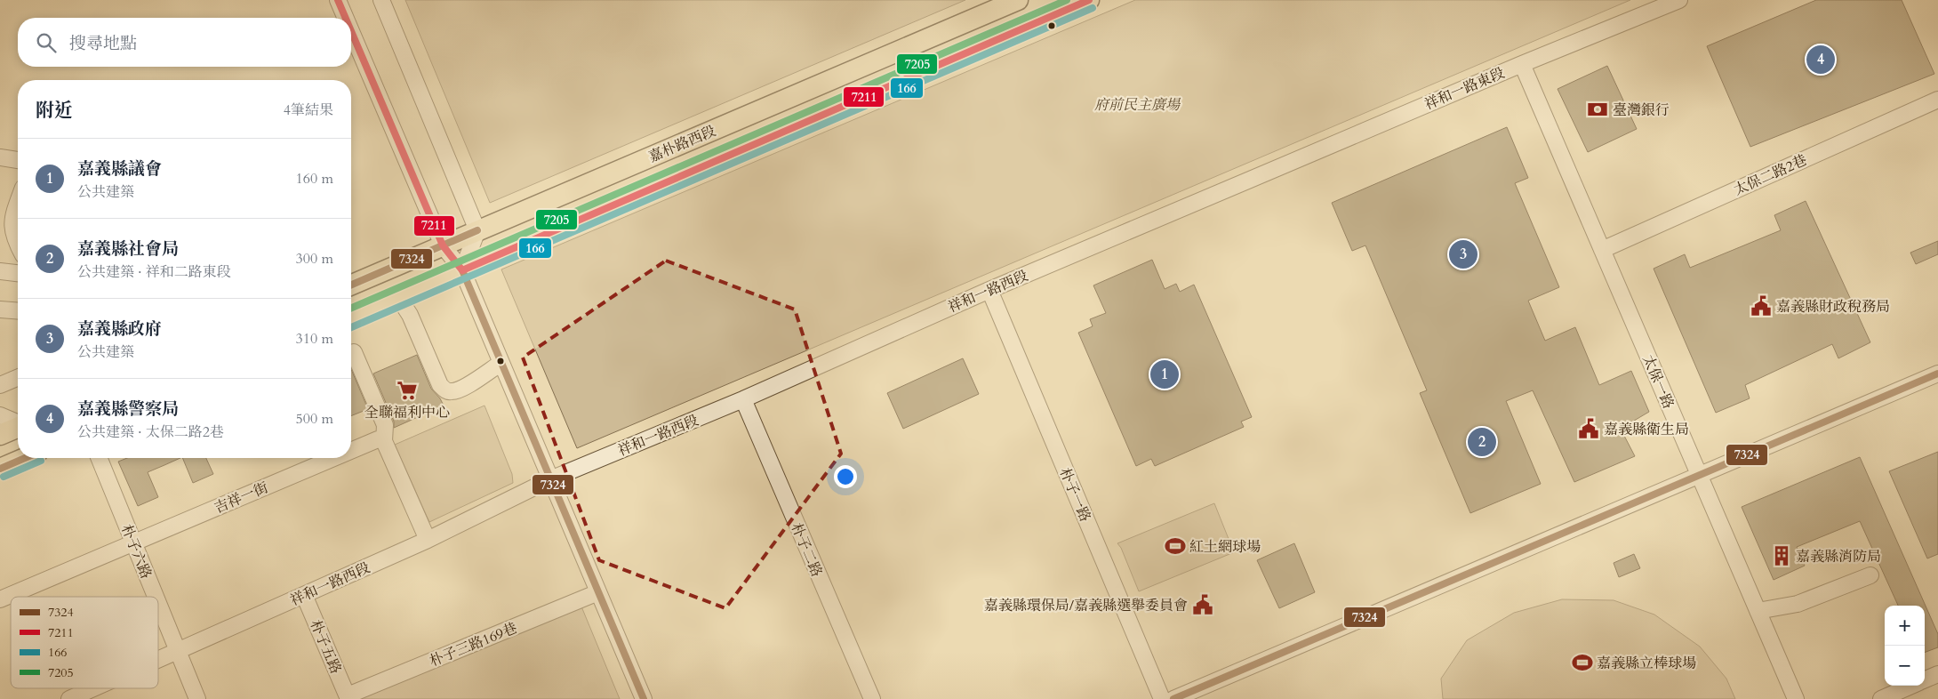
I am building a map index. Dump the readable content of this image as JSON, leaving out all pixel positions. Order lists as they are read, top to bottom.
{
  "streets": {
    "main road": ["嘉朴路西段"],
    "street": [
      "祥和一路東段",
      "太保二路2巷",
      "祥和一路西段",
      "太保一路",
      "朴子一路",
      "吉祥一街",
      "朴子二路",
      "朴子六路",
      "朴子三路169巷",
      "朴子五路"
    ]
  },
  "crossings": [
    ["祥和一路東段", "祥和一路西段"],
    ["祥和一路東段", "太保一路"],
    ["太保二路2巷", "太保一路"],
    ["祥和一路西段", "朴子一路"],
    ["祥和一路西段", "朴子二路"],
    ["祥和一路西段", "朴子六路"],
    ["祥和一路西段", "朴子五路"],
    ["吉祥一街", "朴子六路"],
    ["朴子三路169巷", "朴子五路"]
  ],
  "parks": ["府前民主廣場"],
  "places": {
    "bank": ["臺灣銀行"],
    "public building": ["嘉義縣財政稅務局", "嘉義縣衛生局", "嘉義縣環保局/嘉義縣選舉委員會"],
    "supermarket": ["全聯福利中心"],
    "sports": ["紅土網球場", "嘉義縣立棒球場"],
    "building": ["嘉義縣消防局"]
  },
  "lines": [
    "transit line 7211",
    "transit line 7205",
    "transit line 166",
    "transit line 7324"
  ],
  "legend": [
    "7324",
    "7211",
    "166",
    "7205"
  ],
  "page": {
    "search": "搜尋地點",
    "pins": [
      "4",
      "3",
      "1",
      "2"
    ],
    "heading": ["附近", "4筆結果"],
    "list": [
      {
        "mark": "1",
        "name": "嘉義縣議會",
        "note": "公共建築",
        "value": "160 m"
      },
      {
        "mark": "2",
        "name": "嘉義縣社會局",
        "note": "公共建築 · 祥和二路東段",
        "value": "300 m"
      },
      {
        "mark": "3",
        "name": "嘉義縣政府",
        "note": "公共建築",
        "value": "310 m"
      },
      {
        "mark": "4",
        "name": "嘉義縣警察局",
        "note": "公共建築 · 太保二路2巷",
        "value": "500 m"
      }
    ],
    "map_buttons": ["+", "−"]
  }
}
